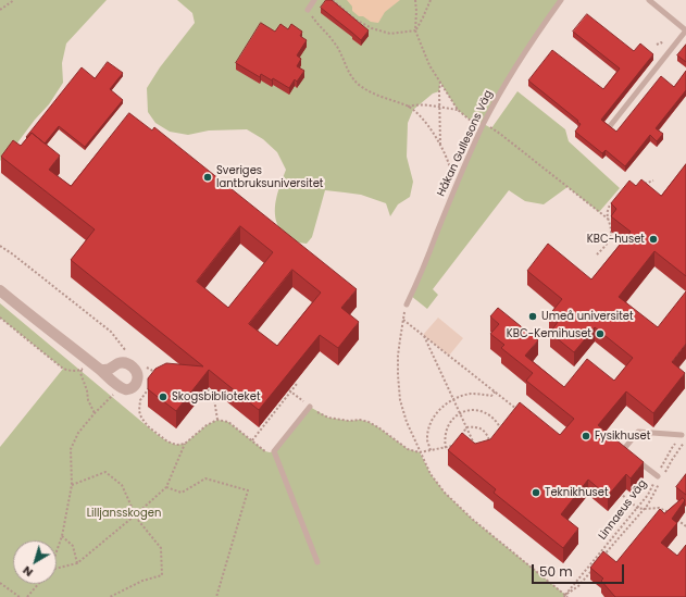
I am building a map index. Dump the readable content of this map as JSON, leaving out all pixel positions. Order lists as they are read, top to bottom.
{
  "streets": {
    "lane": ["Håkan Gullesons Väg"],
    "path": ["Linnaeus väg"]
  },
  "parks": ["Lilljansskogen"],
  "places": [
    "Sveriges lantbruksuniversitet",
    "KBC-huset",
    "Umeå universitet",
    "KBC-Kemihuset",
    "Skogsbiblioteket",
    "Fysikhuset",
    "Teknikhuset"
  ],
  "scale_bar": "50 m",
  "north": "bottom left"
}
